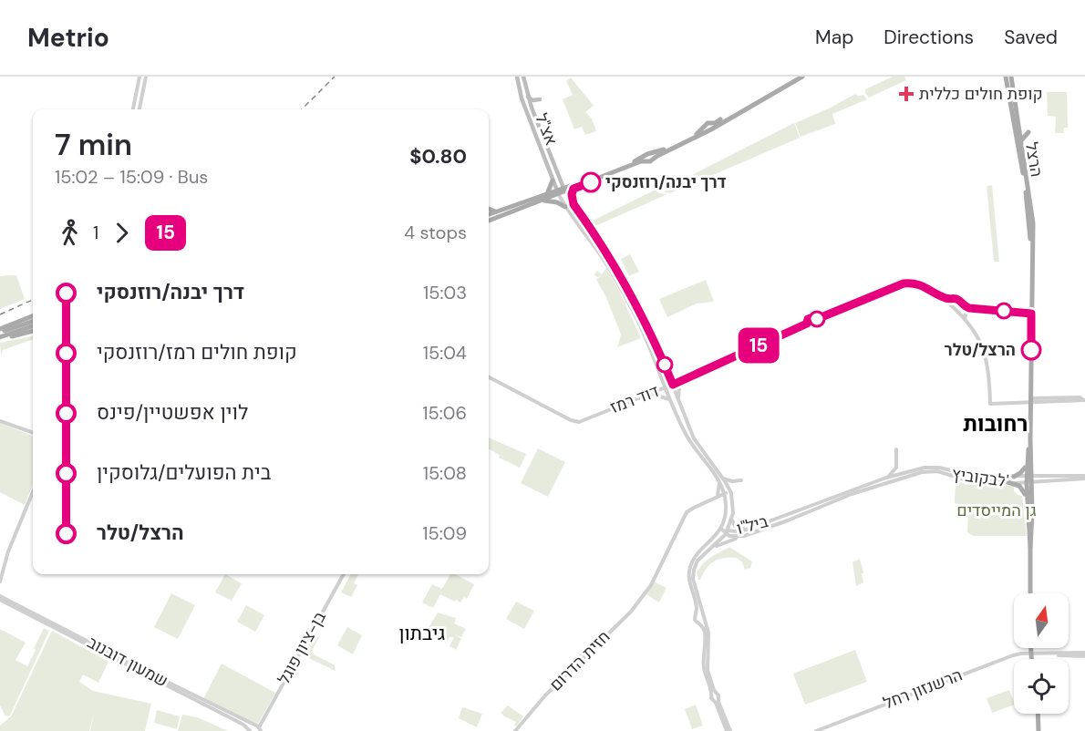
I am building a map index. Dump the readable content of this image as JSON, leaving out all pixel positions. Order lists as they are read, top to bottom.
{
  "streets": {
    "main road": ["אצ\"ל", "הרצל"],
    "street": [
      "דוד רמז",
      "לבקוביץ'",
      "ביל\"ו",
      "בן-ציון פוגל",
      "חזית הדרום",
      "שמעון דובנוב",
      "הרשנזון רחל"
    ]
  },
  "crossings": [
    ["הרצל", "לבקוביץ'"],
    ["לבקוביץ'", "ביל\"ו"],
    ["בן-ציון פוגל", "שמעון דובנוב"]
  ],
  "districts": ["רחובות", "גיבתון"],
  "parks": ["גן המייסדים"],
  "places": {
    "health": ["קופת חולים כללית"],
    "other": ["דרך יבנה/רוזנסקי", "הרצל/טלר"]
  },
  "lines": ["bus line 15"],
  "north": "top",
  "page": {
    "header": "Metrio",
    "nav": ["Map", "Directions", "Saved"],
    "on_map": "15",
    "heading": ["7 min", "15:02 – 15:09 · Bus", "$0.80"],
    "legs": ["1", "15", "4 stops"],
    "list": [
      {
        "name": "דרך יבנה/רוזנסקי",
        "value": "15:03"
      },
      {
        "name": "קופת חולים רמז/רוזנסקי",
        "value": "15:04"
      },
      {
        "name": "לוין אפשטיין/פינס",
        "value": "15:06"
      },
      {
        "name": "בית הפועלים/גלוסקין",
        "value": "15:08"
      },
      {
        "name": "הרצל/טלר",
        "value": "15:09"
      }
    ]
  }
}
